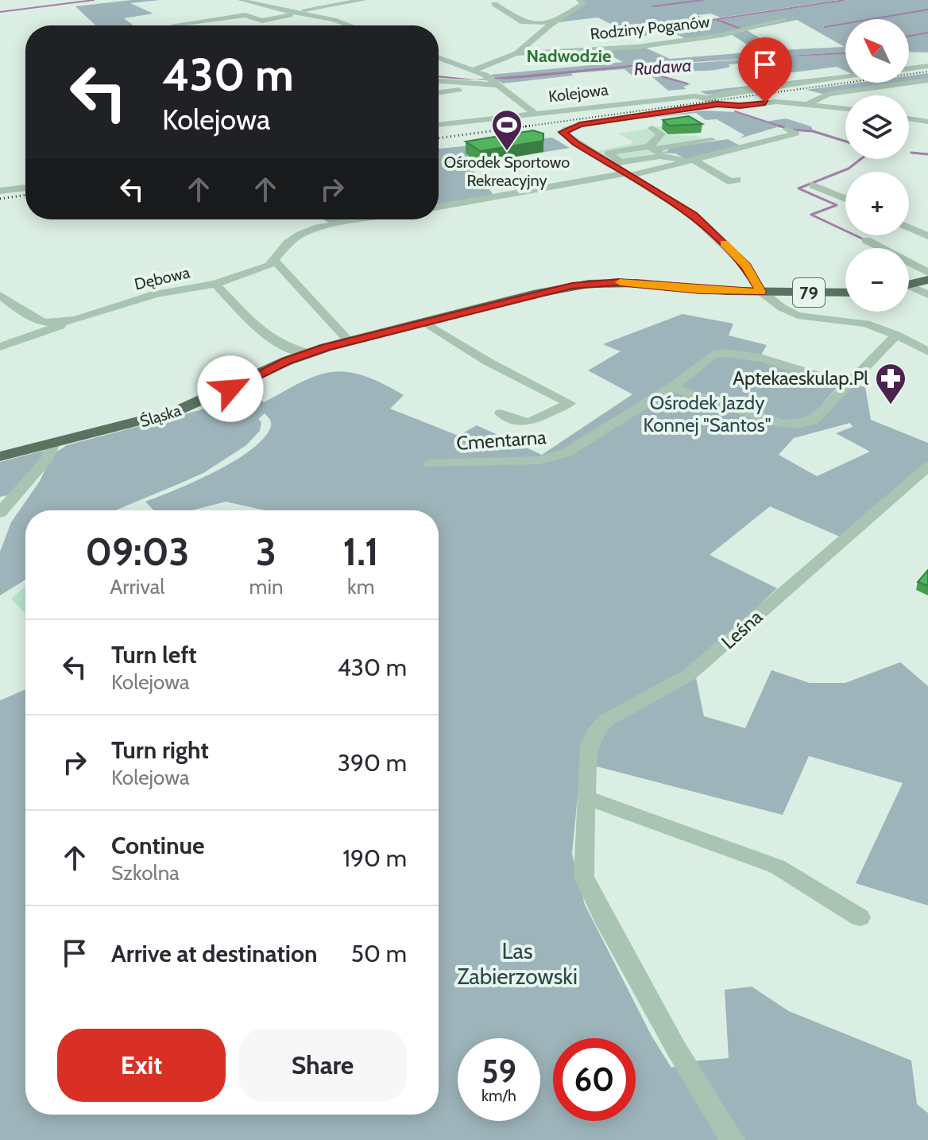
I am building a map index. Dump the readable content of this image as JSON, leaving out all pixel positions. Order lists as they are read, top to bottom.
{
  "streets": {
    "main road": ["79", "Śląska"],
    "street": [
      "Rodziny Poganów",
      "Kolejowa",
      "Dębowa",
      "Cmentarna",
      "Leśna"
    ]
  },
  "crossings": [
    ["Kolejowa", "79"],
    ["Kolejowa", "Śląska"],
    ["Dębowa", "Śląska"],
    ["79", "Śląska"]
  ],
  "districts": ["Nadwodzie"],
  "water": ["Rudawa"],
  "parks": ["Ośrodek Jazdy Konnej \"Santos\"", "Las Zabierzowski"],
  "places": {
    "sports": ["Ośrodek Sportowo Rekreacyjny"],
    "pharmacy": ["Aptekaeskulap.Pl"]
  },
  "north": "top left",
  "page": {
    "map_buttons": ["+", "−"],
    "turn": ["430 m", "Kolejowa"],
    "eta": [
      "09:03",
      "Arrival",
      "3",
      "min",
      "1.1",
      "km"
    ],
    "list": [
      {
        "name": "Turn left",
        "note": "Kolejowa",
        "value": "430 m"
      },
      {
        "name": "Turn right",
        "note": "Kolejowa",
        "value": "390 m"
      },
      {
        "name": "Continue",
        "note": "Szkolna",
        "value": "190 m"
      },
      {
        "name": "Arrive at destination",
        "value": "50 m"
      }
    ],
    "buttons": ["Exit", "Share"],
    "speed": "59 km/h",
    "limit": "60"
  }
}
